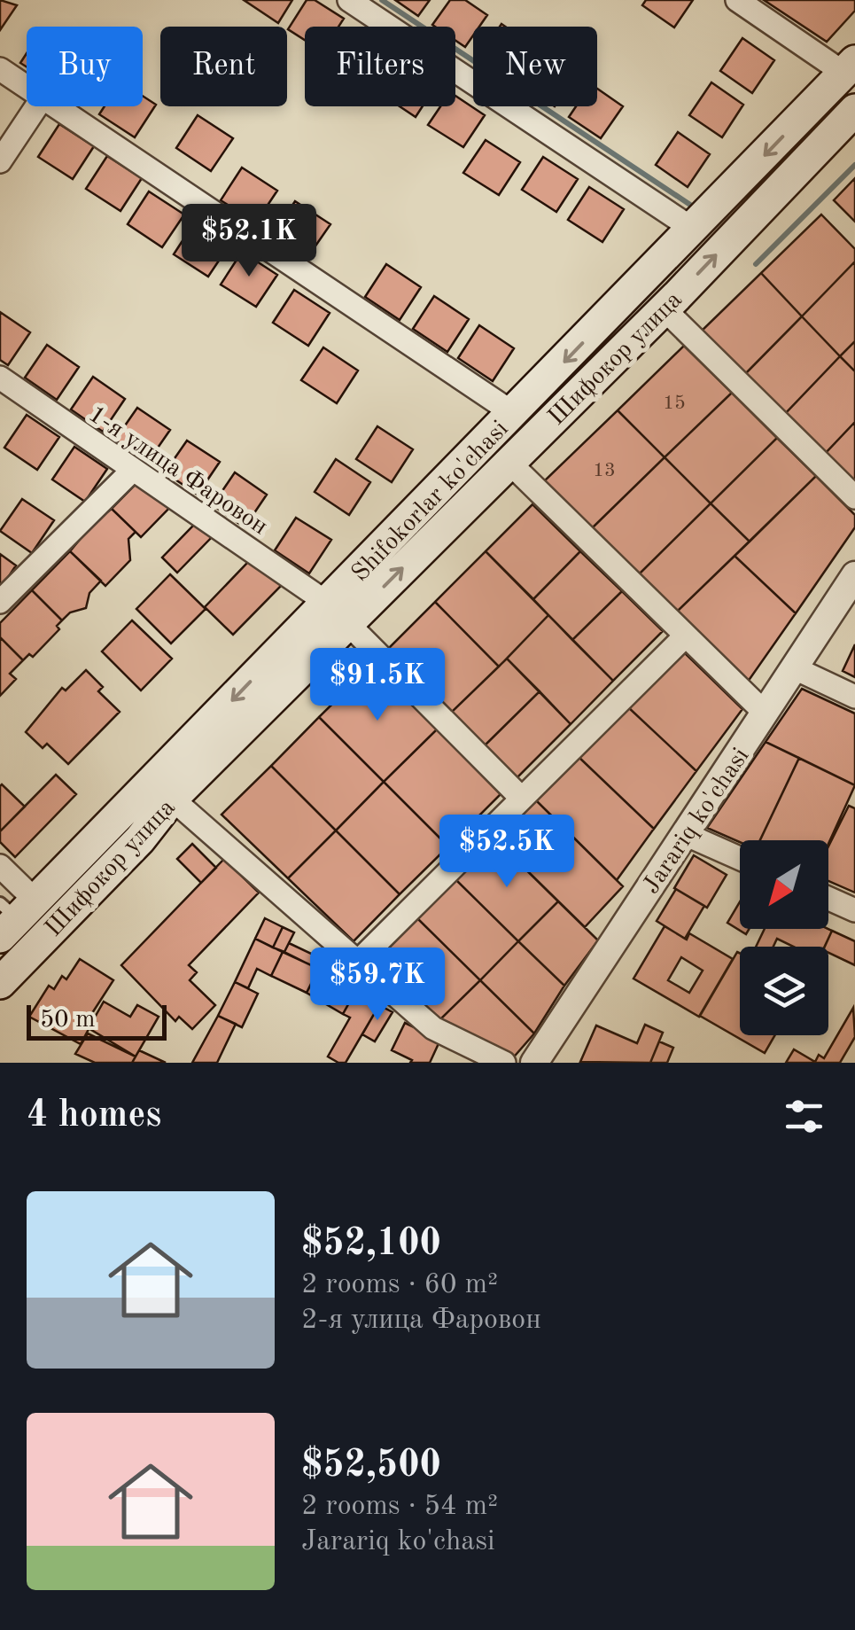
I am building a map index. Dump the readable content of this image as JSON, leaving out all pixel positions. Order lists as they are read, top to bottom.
{
  "streets": {
    "main road": ["Шифокор улица", "Shifokorlar ko'chasi"],
    "street": ["1-я улица Фаровон", "Jarariq ko'chasi"]
  },
  "crossings": [
    ["Шифокор улица", "1-я улица Фаровон"],
    ["Шифокор улица", "Shifokorlar ko'chasi"],
    ["1-я улица Фаровон", "Shifokorlar ko'chasi"]
  ],
  "one_way": ["Шифокор улица", "Shifokorlar ko'chasi"],
  "house_numbers": ["15", "13"],
  "scale_bar": "50 m",
  "north": "bottom left",
  "page": {
    "chip": [
      "Buy",
      "Rent",
      "Filters",
      "New"
    ],
    "price": [
      "$52.1K",
      "$91.5K",
      "$52.5K",
      "$59.7K"
    ],
    "scale": "50 m",
    "heading": "4 homes",
    "list": [
      {
        "name": "$52,100",
        "note": "2 rooms · 60 m² · 2-я улица Фаровон"
      },
      {
        "name": "$52,500",
        "note": "2 rooms · 54 m² · Jarariq ko'chasi"
      }
    ]
  }
}
